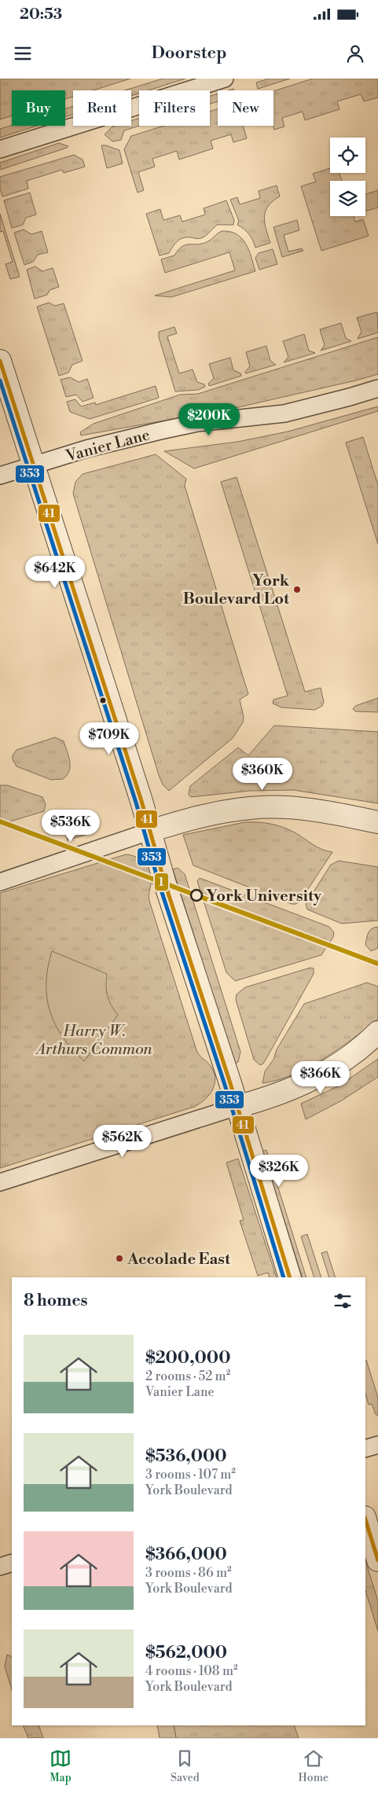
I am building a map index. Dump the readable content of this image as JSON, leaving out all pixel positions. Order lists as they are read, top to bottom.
{
  "streets": {
    "street": ["Vanier Lane"]
  },
  "parks": ["Harry W. Arthurs Common"],
  "places": ["York Boulevard Lot", "York University", "Accolade East"],
  "lines": ["transit line 41", "transit line 353", "transit line 1"],
  "page": {
    "status": "20:53",
    "header": "Doorstep",
    "chip": [
      "Buy",
      "Rent",
      "Filters",
      "New"
    ],
    "price": [
      "$200K",
      "$642K",
      "$709K",
      "$360K",
      "$536K",
      "$366K",
      "$562K",
      "$326K"
    ],
    "heading": "8 homes",
    "list": [
      {
        "name": "$200,000",
        "note": "2 rooms · 52 m² · Vanier Lane"
      },
      {
        "name": "$536,000",
        "note": "3 rooms · 107 m² · York Boulevard"
      },
      {
        "name": "$366,000",
        "note": "3 rooms · 86 m² · York Boulevard"
      },
      {
        "name": "$562,000",
        "note": "4 rooms · 108 m² · York Boulevard"
      }
    ],
    "tabs": ["Map", "Saved", "Home"]
  }
}
